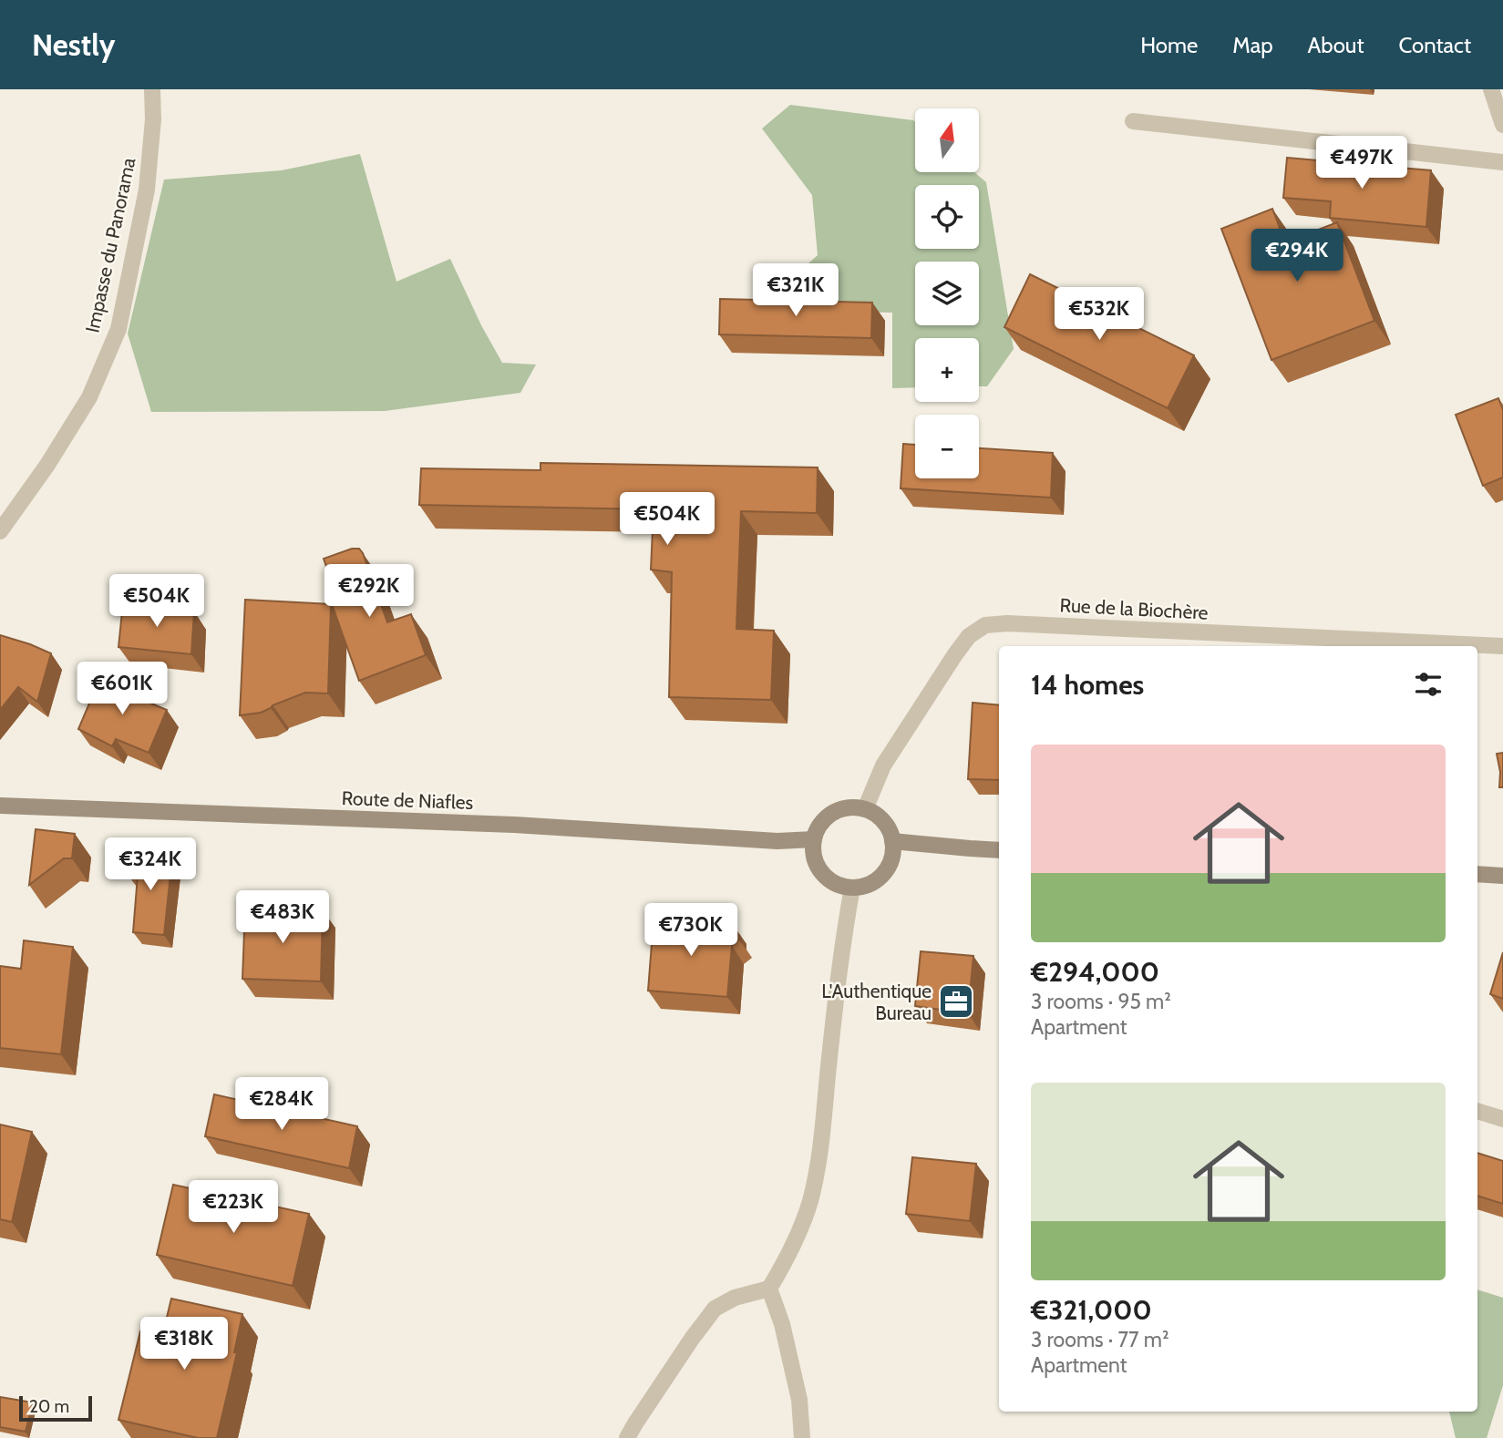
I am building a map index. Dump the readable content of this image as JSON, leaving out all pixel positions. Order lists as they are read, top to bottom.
{
  "streets": {
    "street": ["Impasse du Panorama", "Rue de la Biochère", "Route de Niafles"]
  },
  "crossings": [
    ["Rue de la Biochère", "Route de Niafles"]
  ],
  "places": {
    "office": ["L'Authentique Bureau"]
  },
  "scale_bar": "20 m",
  "north": "top",
  "page": {
    "header": "Nestly",
    "nav": [
      "Home",
      "Map",
      "About",
      "Contact"
    ],
    "map_buttons": ["+", "−"],
    "price": [
      "€497K",
      "€294K",
      "€321K",
      "€532K",
      "€504K",
      "€292K",
      "€504K",
      "€601K",
      "€324K",
      "€483K",
      "€730K",
      "€284K",
      "€223K",
      "€318K"
    ],
    "heading": "14 homes",
    "list": [
      {
        "name": "€294,000",
        "note": "3 rooms · 95 m² · Apartment"
      },
      {
        "name": "€321,000",
        "note": "3 rooms · 77 m² · Apartment"
      }
    ],
    "scale": "20 m"
  }
}
